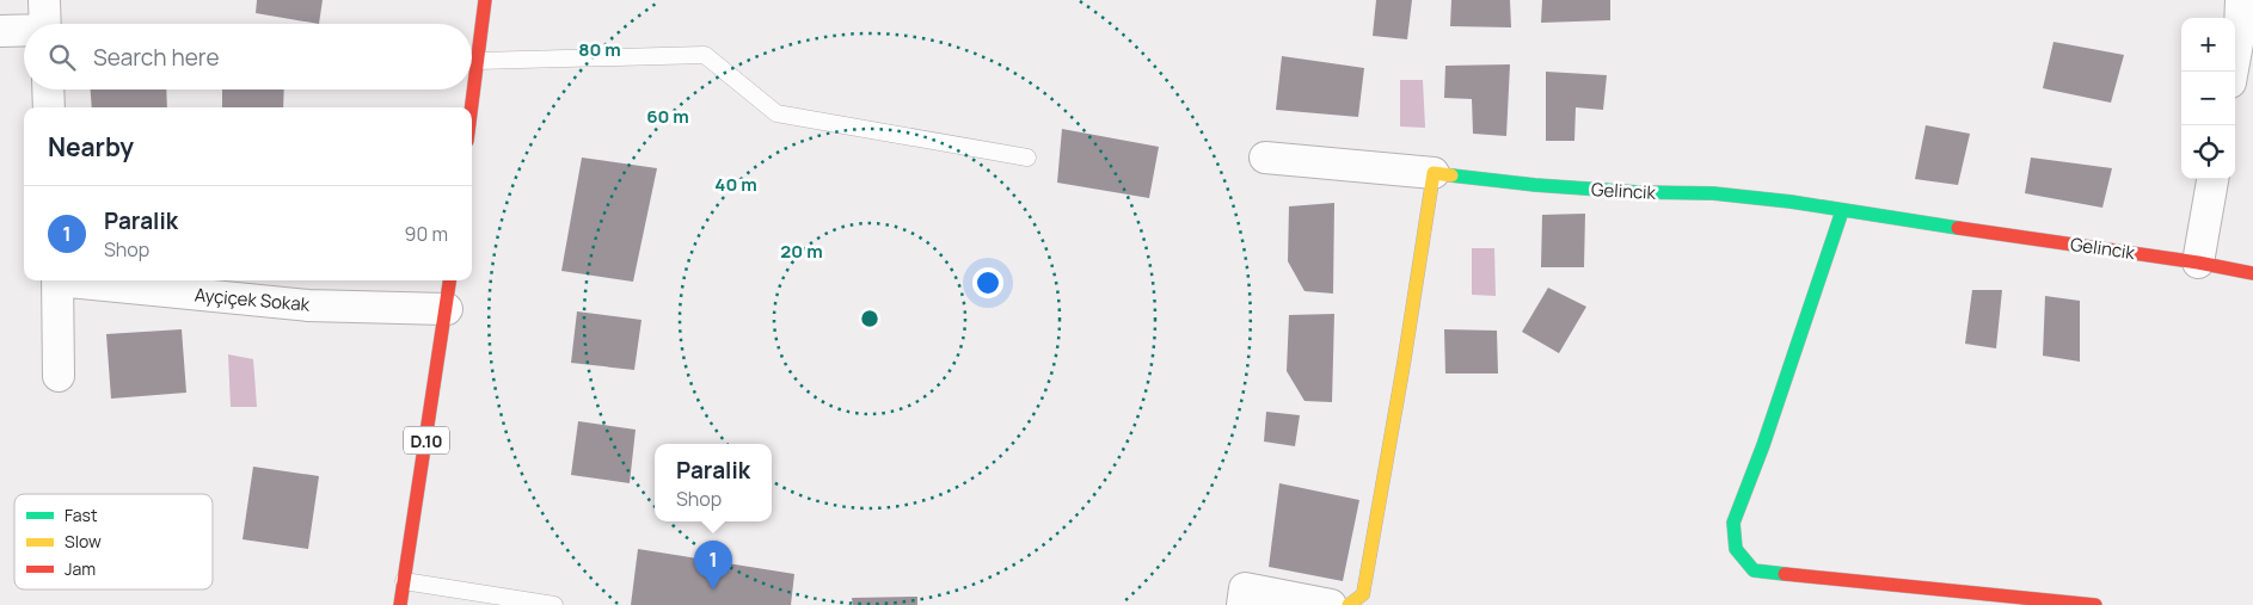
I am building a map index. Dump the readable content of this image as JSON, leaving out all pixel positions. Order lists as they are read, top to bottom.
{
  "streets": {
    "street": ["Gelincik", "Ayçiçek Sokak", "D.10"]
  },
  "crossings": [
    ["Ayçiçek Sokak", "D.10"]
  ],
  "legend": ["Fast", "Slow", "Jam"],
  "page": {
    "map_buttons": ["+", "−"],
    "search": "Search here",
    "heading": "Nearby",
    "list": [
      {
        "mark": "1",
        "name": "Paralik",
        "note": "Shop",
        "value": "90 m"
      }
    ],
    "popup": ["Paralik", "Shop"],
    "pins": "1"
  },
  "rings": [
    "80 m",
    "60 m",
    "40 m",
    "20 m"
  ]
}
